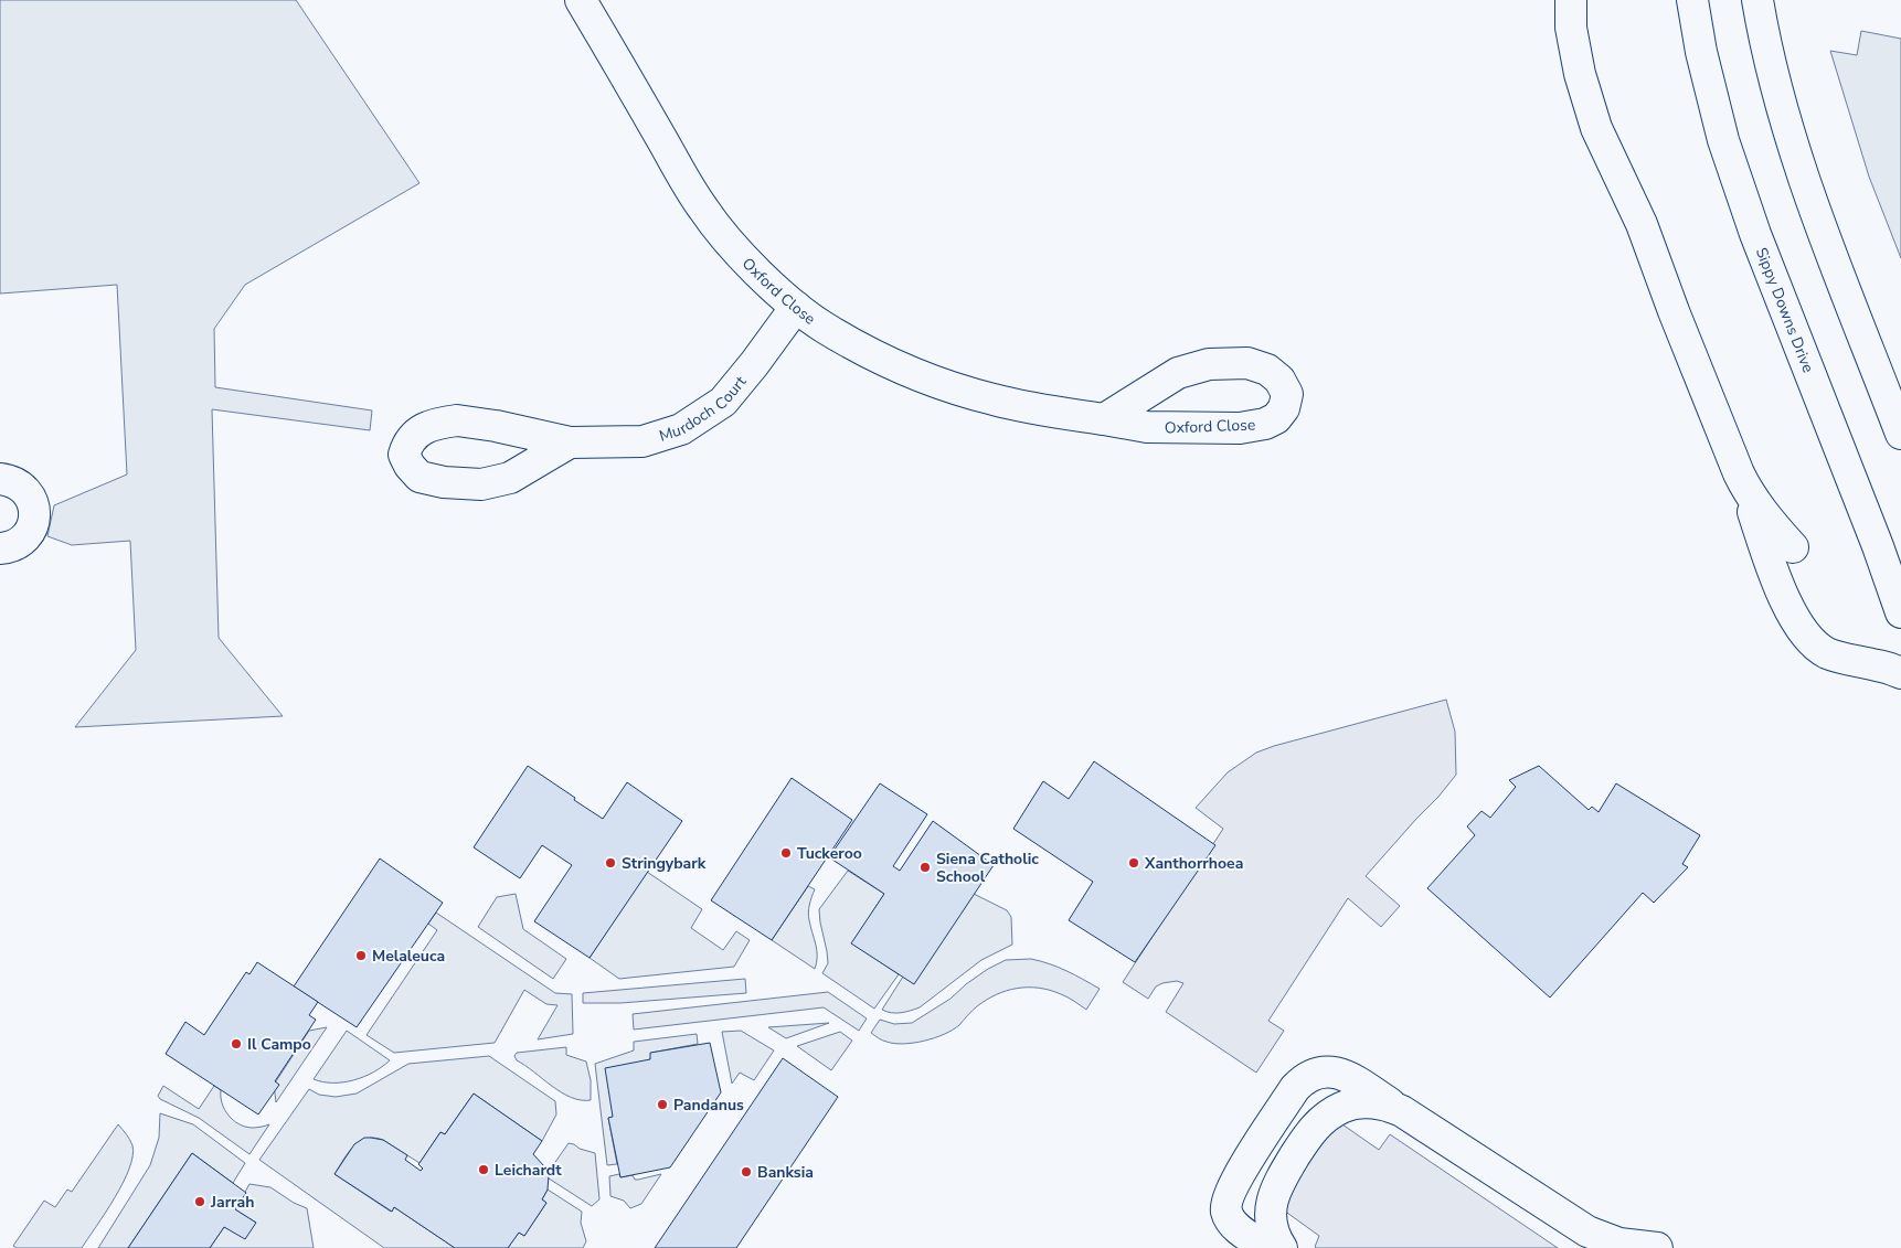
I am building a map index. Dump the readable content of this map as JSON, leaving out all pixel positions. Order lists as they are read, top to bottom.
{
  "streets": {
    "street": ["Oxford Close", "Sippy Downs Drive", "Murdoch Court"]
  },
  "crossings": [
    ["Oxford Close", "Murdoch Court"]
  ],
  "places": [
    "Tuckeroo",
    "Stringybark",
    "Xanthorrhoea",
    "Siena Catholic School",
    "Melaleuca",
    "Il Campo",
    "Pandanus",
    "Leichardt",
    "Banksia",
    "Jarrah"
  ]
}
